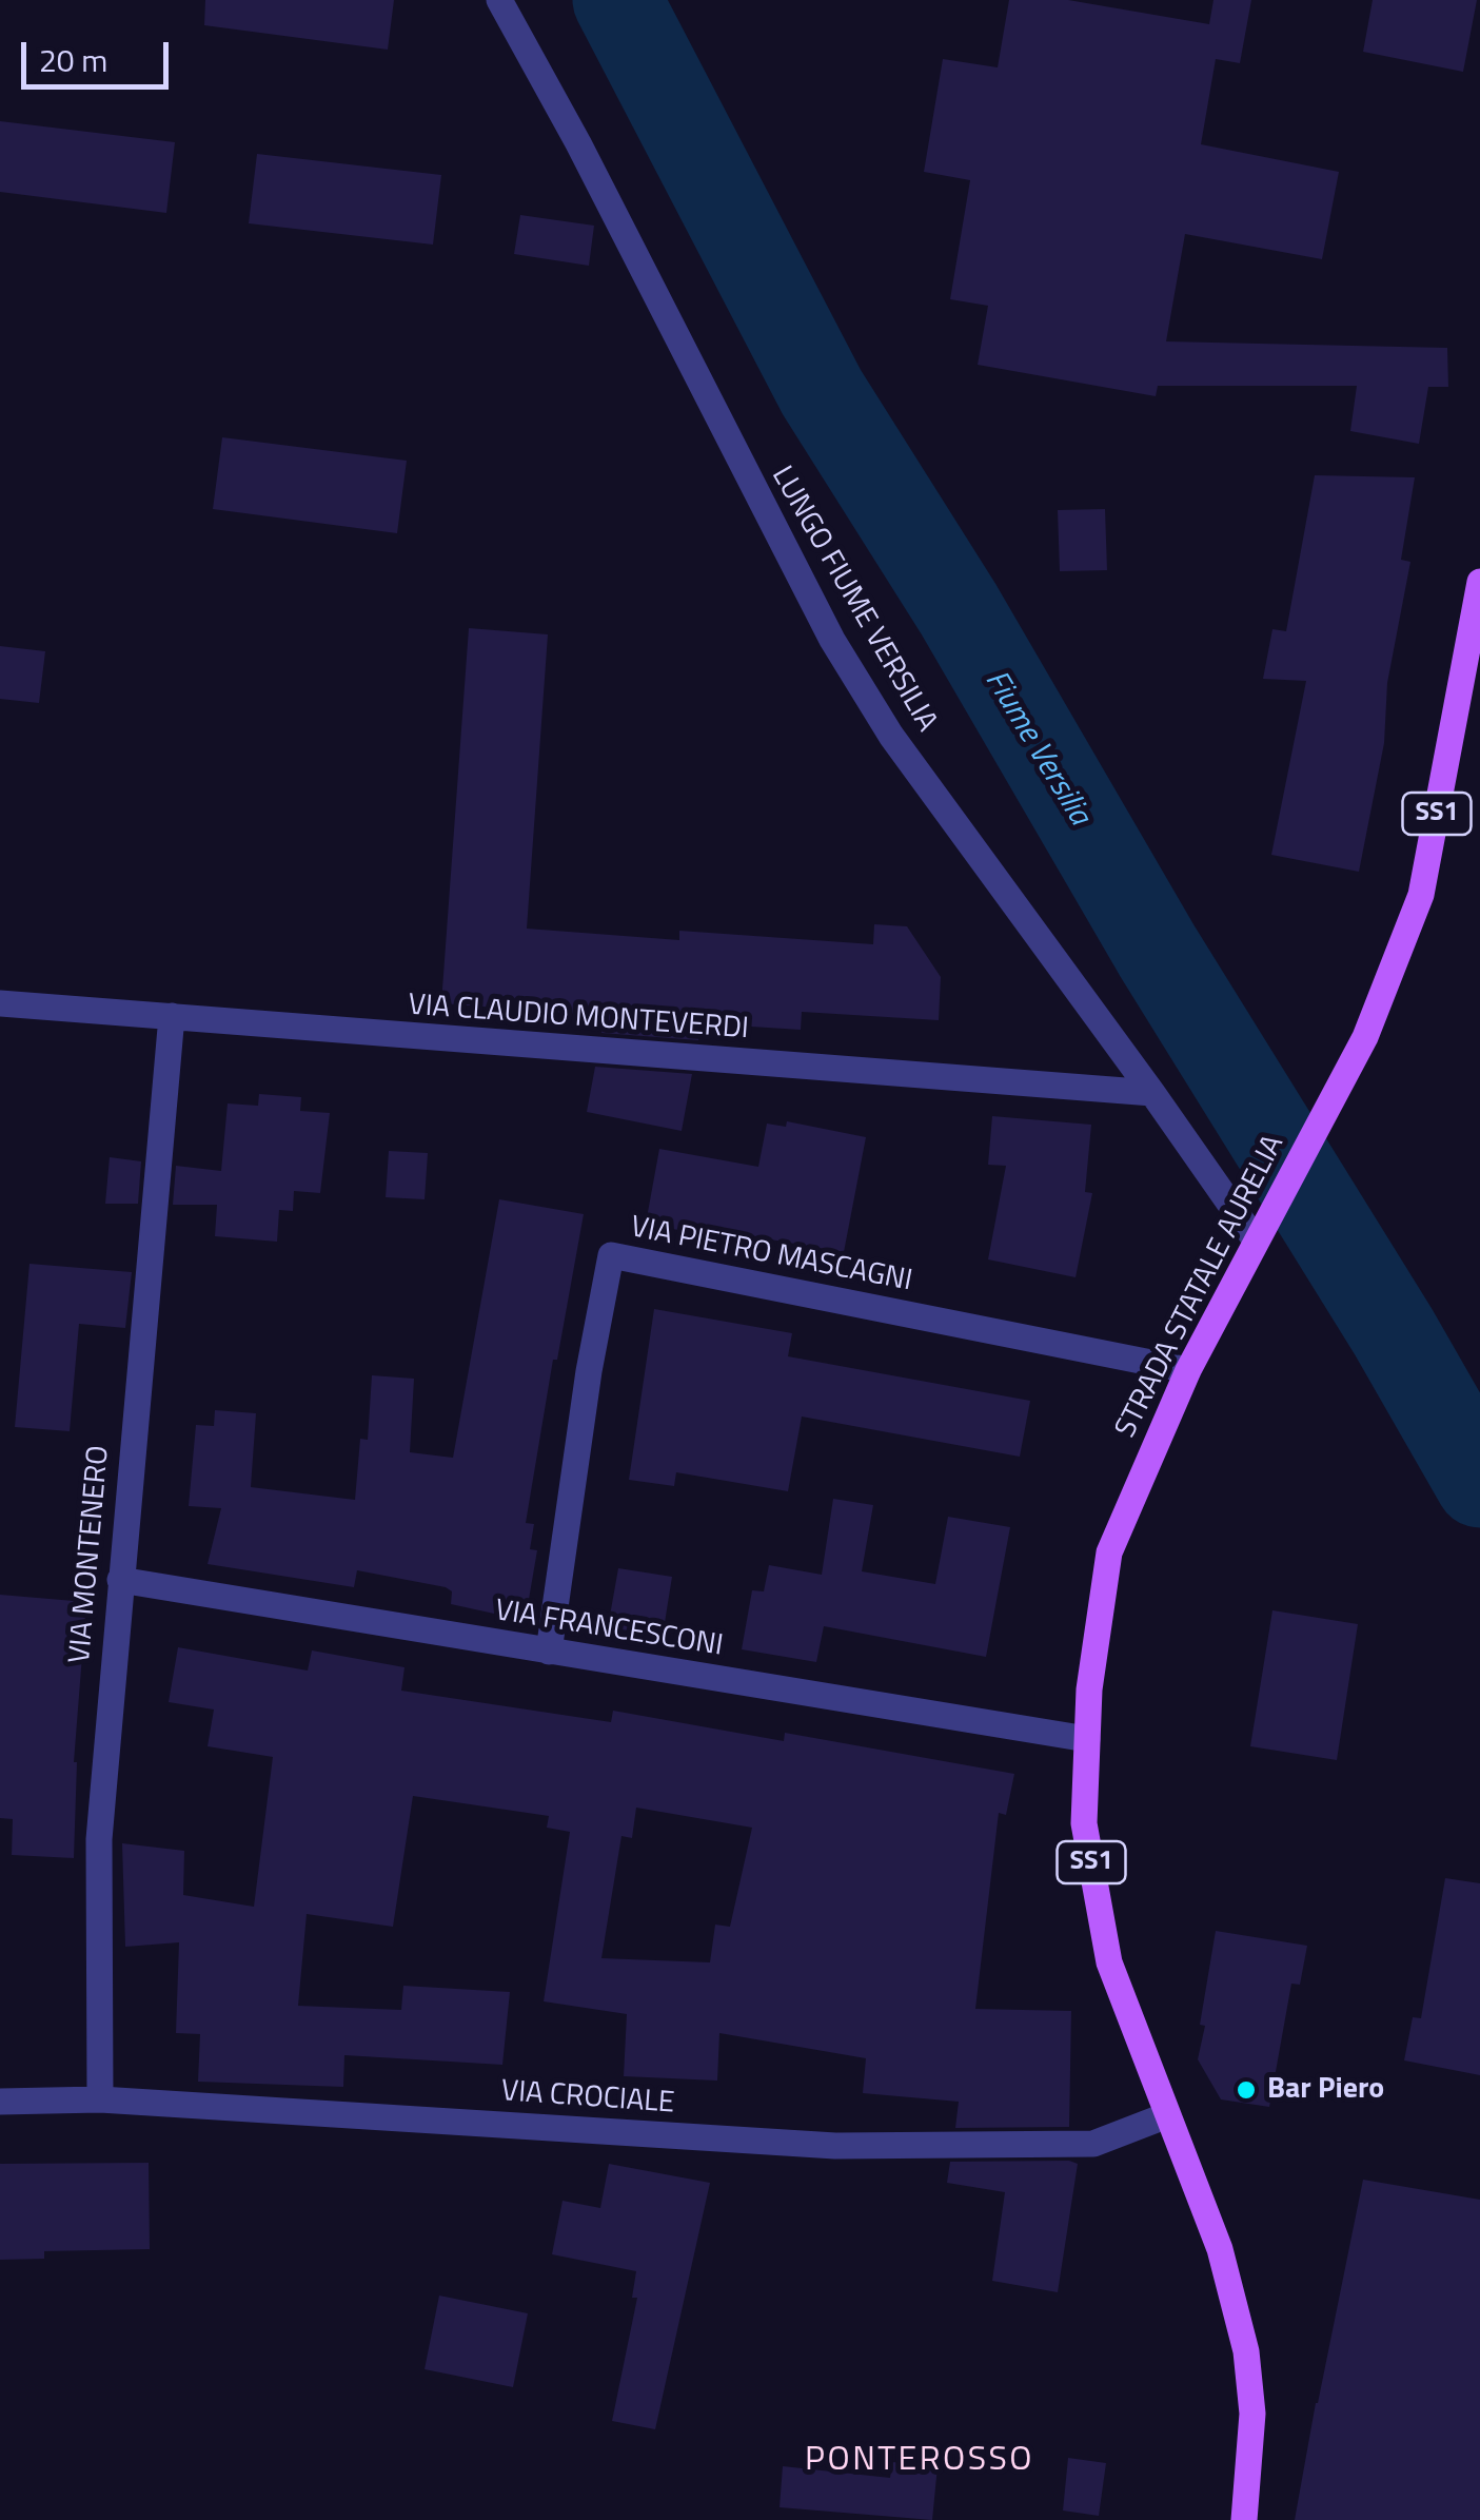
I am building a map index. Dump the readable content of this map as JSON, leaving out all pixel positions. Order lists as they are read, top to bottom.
{
  "streets": {
    "main road": ["SS1", "STRADA STATALE AURELIA"],
    "street": [
      "LUNGO FIUME VERSILIA",
      "VIA CLAUDIO MONTEVERDI",
      "VIA PIETRO MASCAGNI",
      "VIA MONTENERO",
      "VIA FRANCESCONI",
      "VIA CROCIALE"
    ]
  },
  "crossings": [
    ["LUNGO FIUME VERSILIA", "VIA CLAUDIO MONTEVERDI"],
    ["LUNGO FIUME VERSILIA", "STRADA STATALE AURELIA"],
    ["VIA CLAUDIO MONTEVERDI", "VIA MONTENERO"],
    ["VIA PIETRO MASCAGNI", "STRADA STATALE AURELIA"],
    ["VIA PIETRO MASCAGNI", "VIA FRANCESCONI"],
    ["STRADA STATALE AURELIA", "VIA FRANCESCONI"],
    ["STRADA STATALE AURELIA", "VIA CROCIALE"],
    ["VIA MONTENERO", "VIA FRANCESCONI"],
    ["VIA MONTENERO", "VIA CROCIALE"]
  ],
  "districts": ["PONTEROSSO"],
  "water": ["Fiume Versilia"],
  "places": ["Bar Piero"],
  "scale_bar": "20 m"
}
